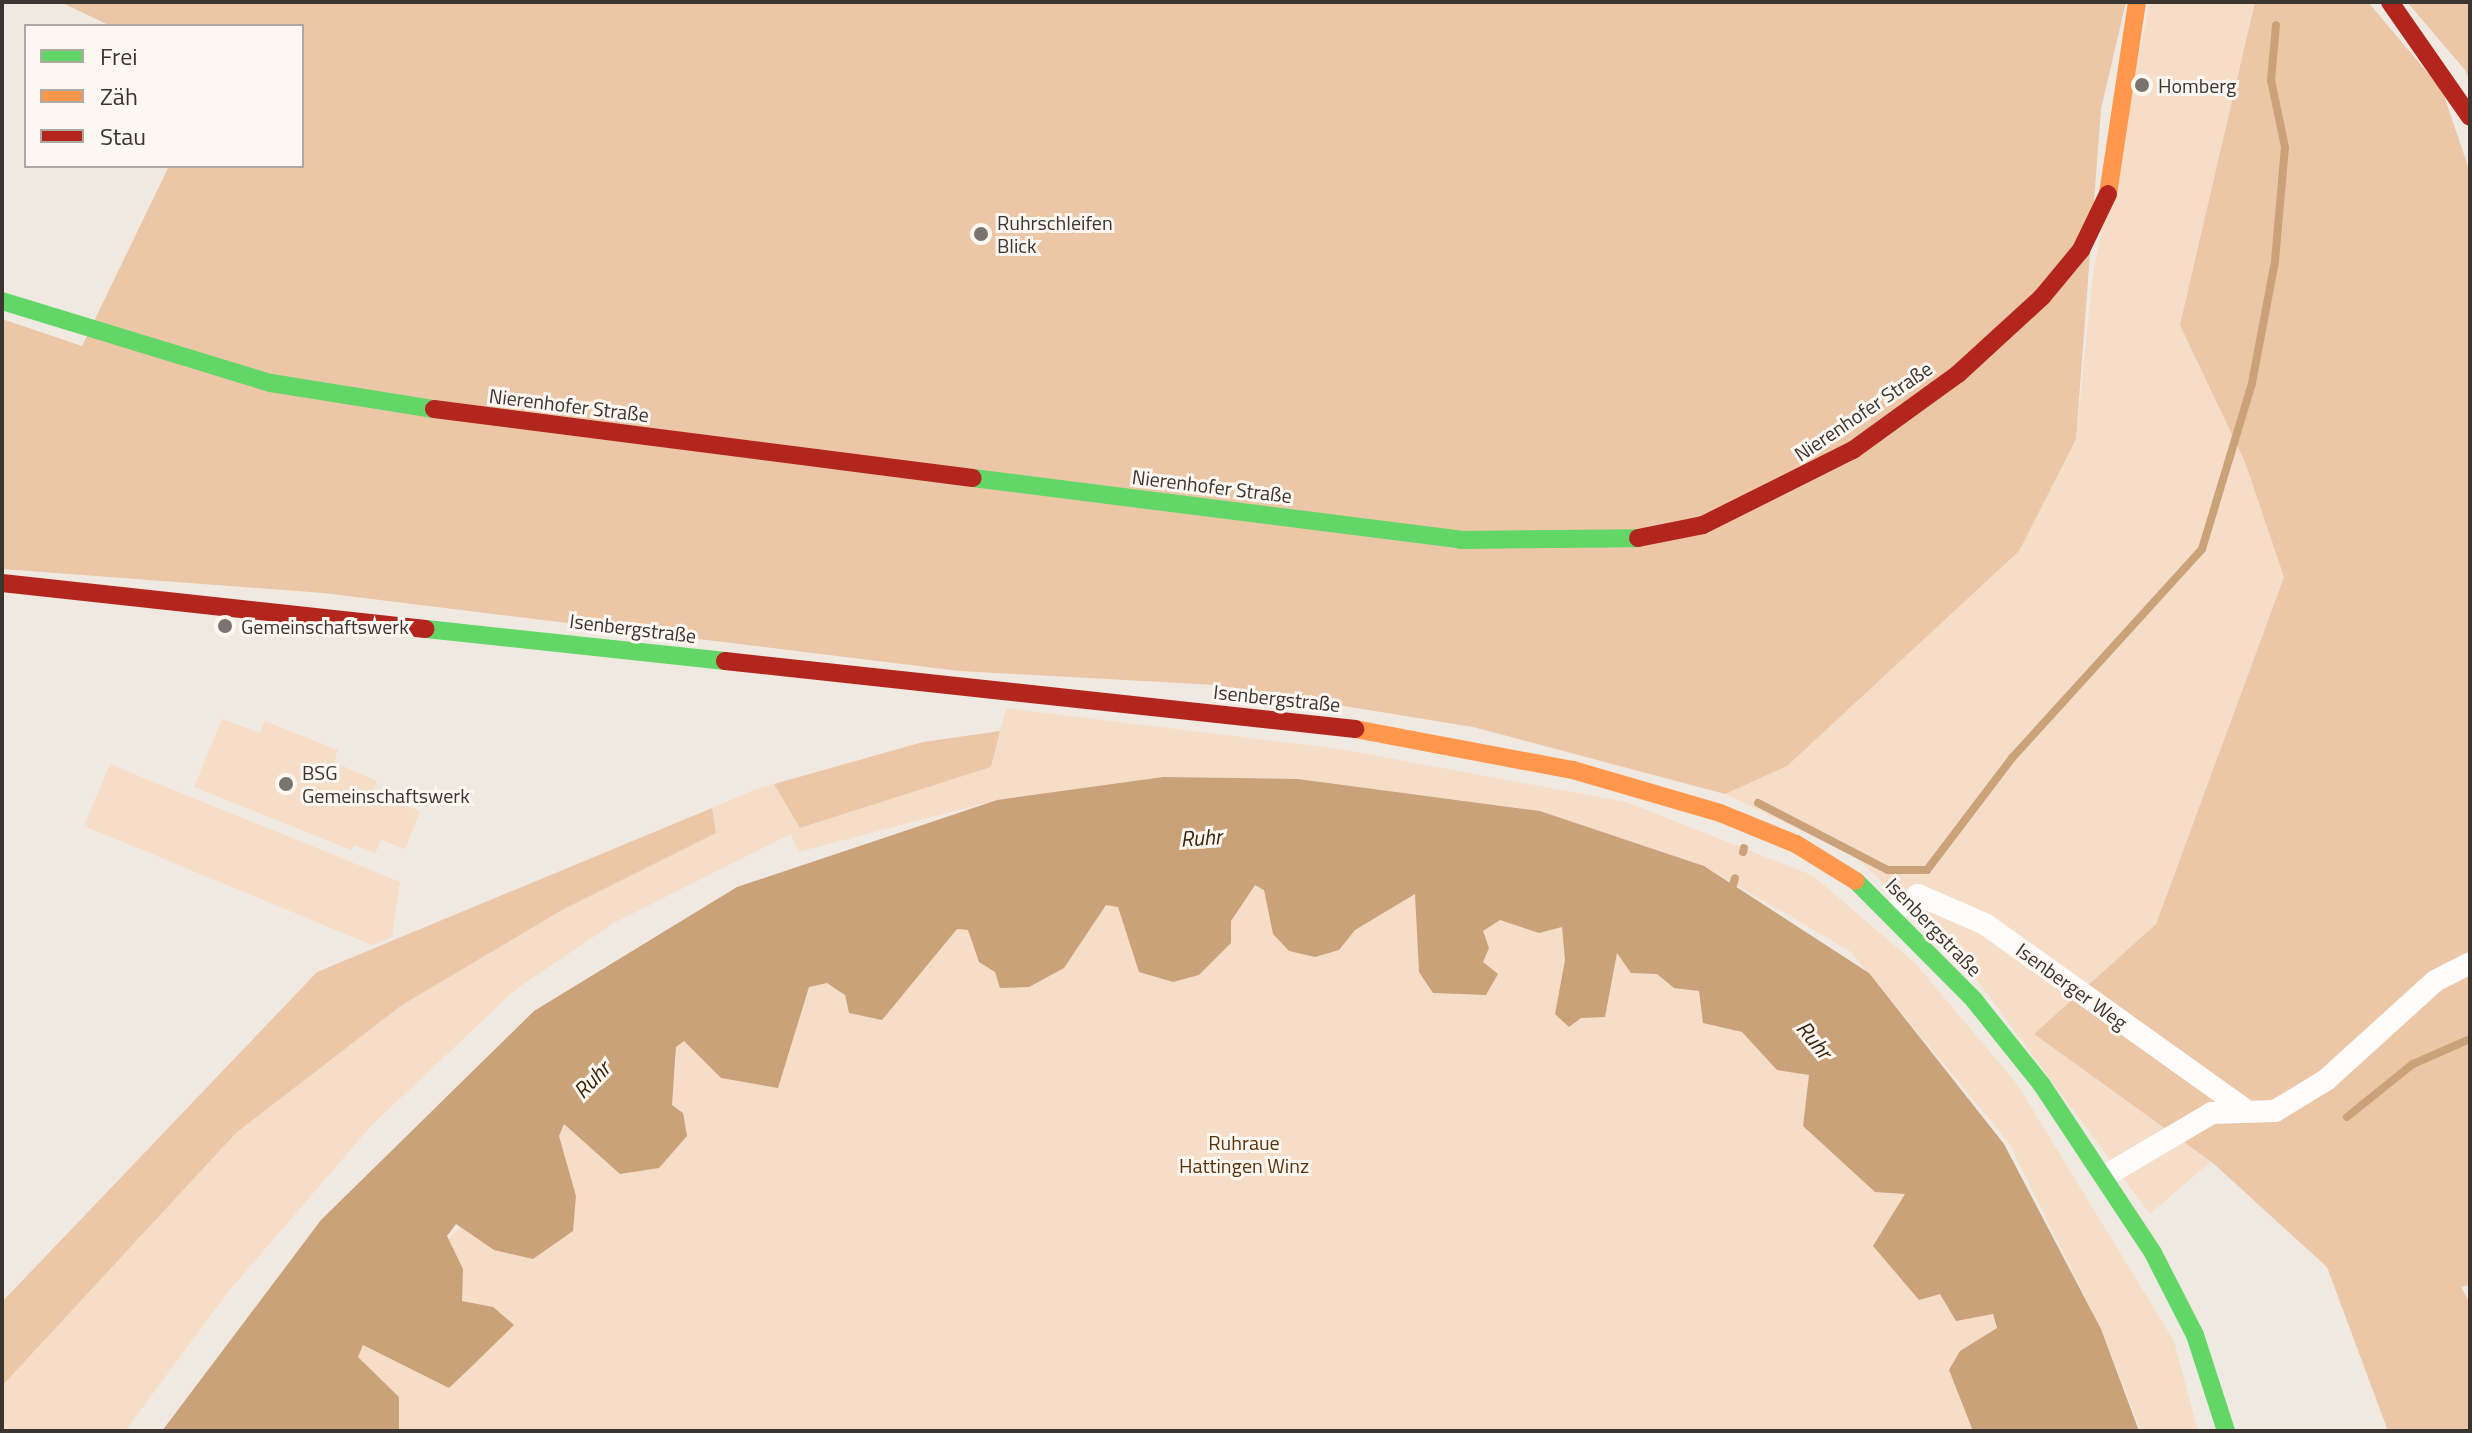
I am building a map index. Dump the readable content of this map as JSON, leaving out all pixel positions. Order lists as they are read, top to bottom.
{
  "streets": {
    "main road": ["Nierenhofer Straße", "Isenbergstraße"],
    "street": ["Isenberger Weg"]
  },
  "crossings": [
    ["Isenbergstraße", "Isenberger Weg"]
  ],
  "water": ["Ruhr"],
  "parks": ["Ruhraue Hattingen Winz"],
  "places": [
    "Homberg",
    "Ruhrschleifen Blick",
    "Gemeinschaftswerk",
    "BSG Gemeinschaftswerk"
  ],
  "legend": ["Frei", "Zäh", "Stau"]
}
